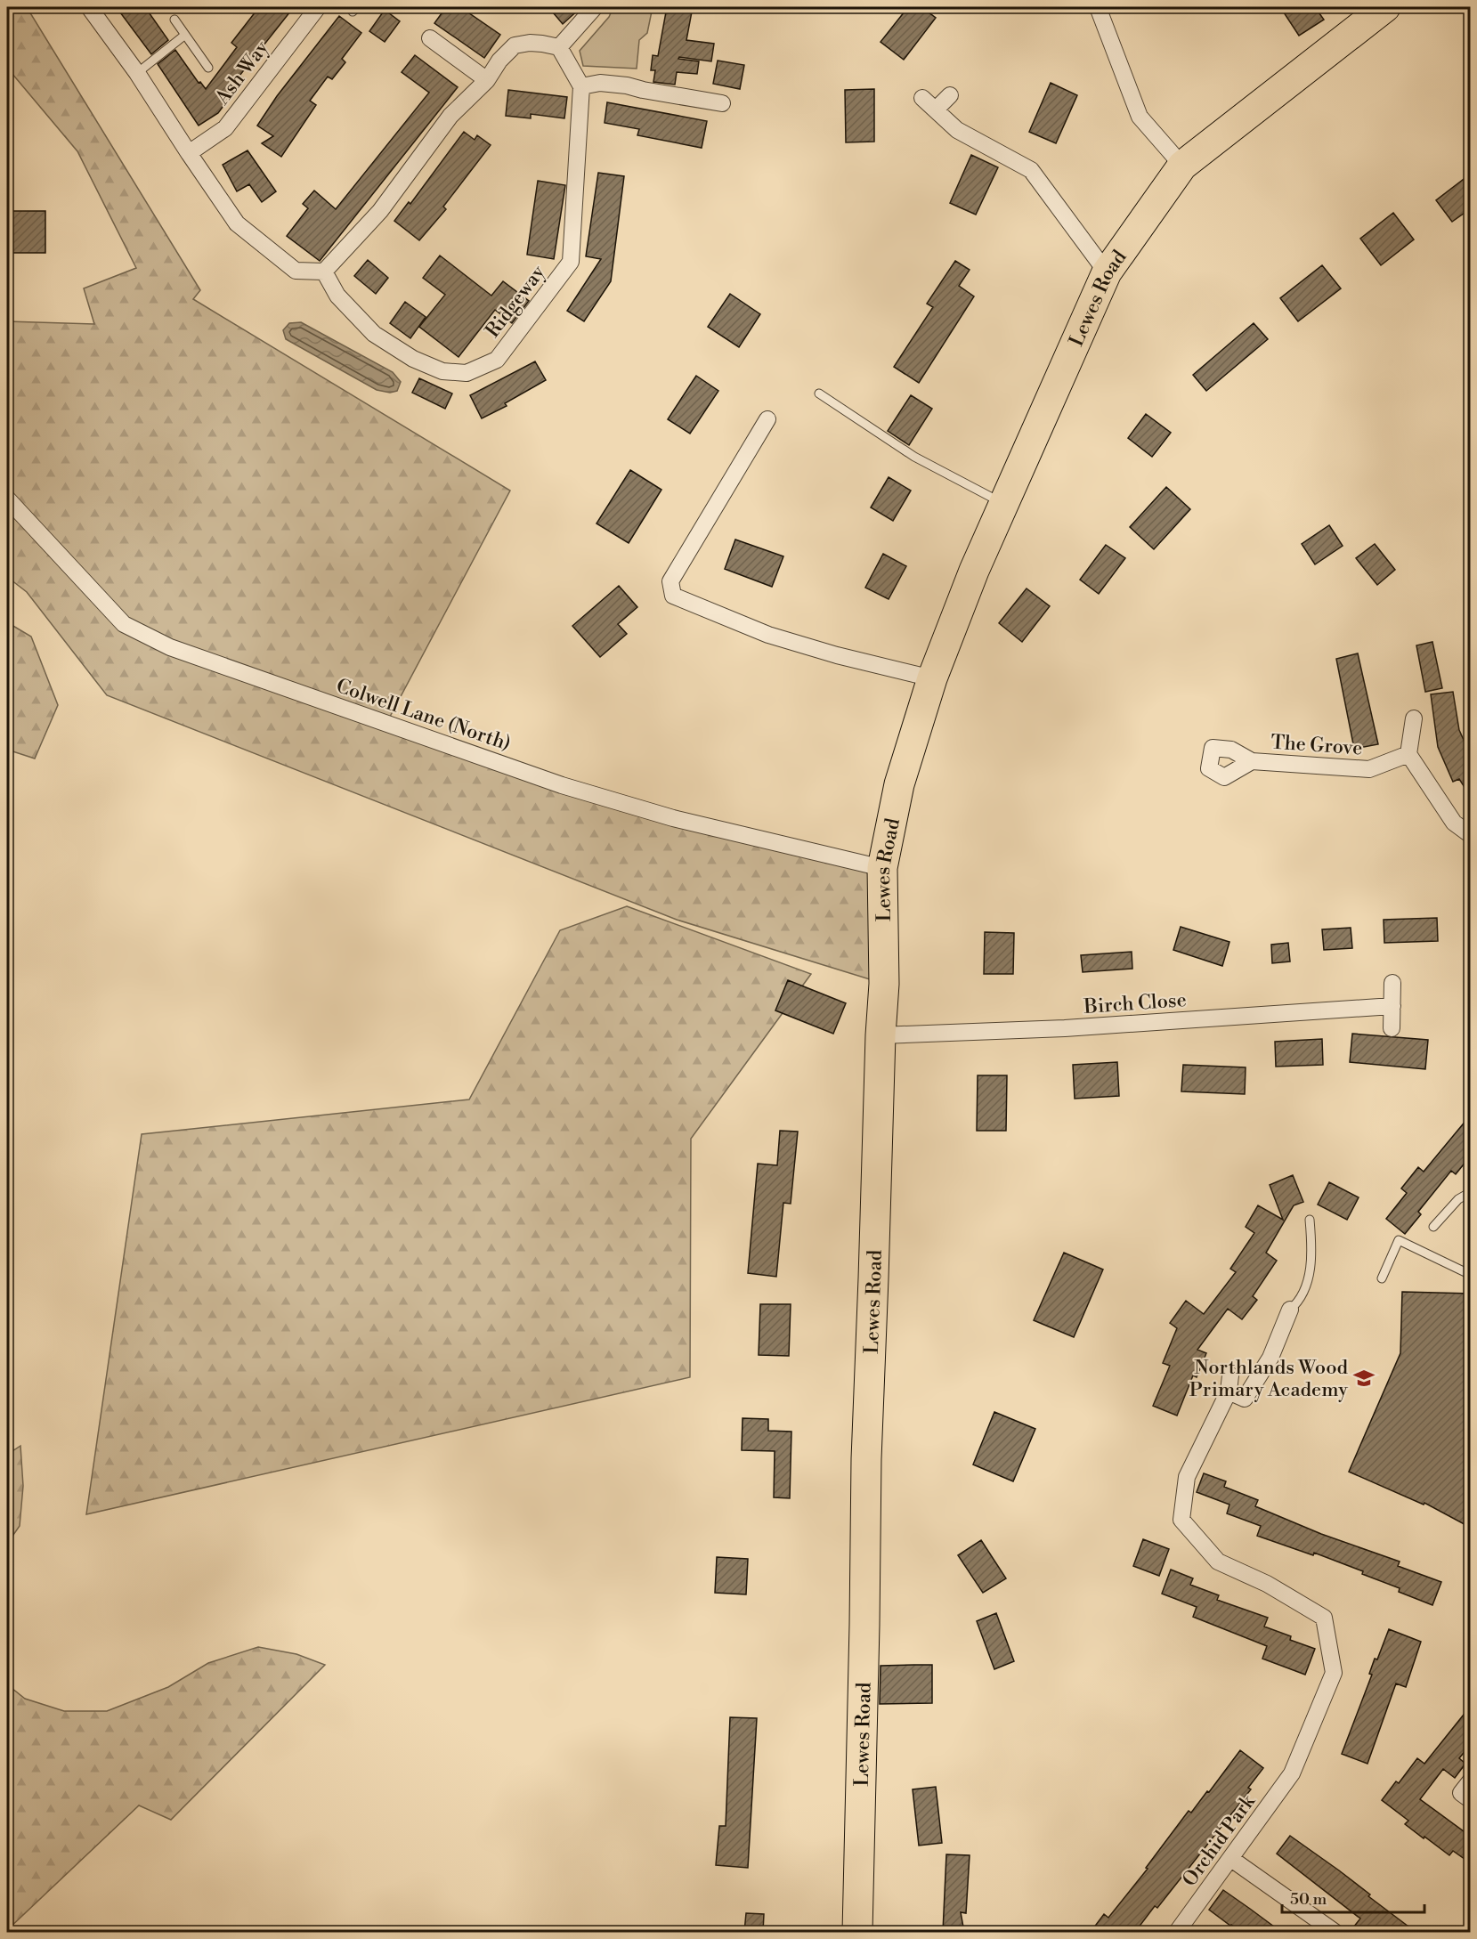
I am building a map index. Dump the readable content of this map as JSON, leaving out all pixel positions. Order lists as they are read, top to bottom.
{
  "streets": {
    "highway": ["Lewes Road"],
    "street": [
      "Ash Way",
      "Ridgeway",
      "Colwell Lane (North)",
      "The Grove",
      "Birch Close",
      "Orchid Park"
    ]
  },
  "crossings": [
    ["Lewes Road", "Colwell Lane (North)"],
    ["Lewes Road", "Birch Close"]
  ],
  "places": {
    "school or university": ["Northlands Wood Primary Academy"]
  },
  "scale_bar": "50 m"
}
